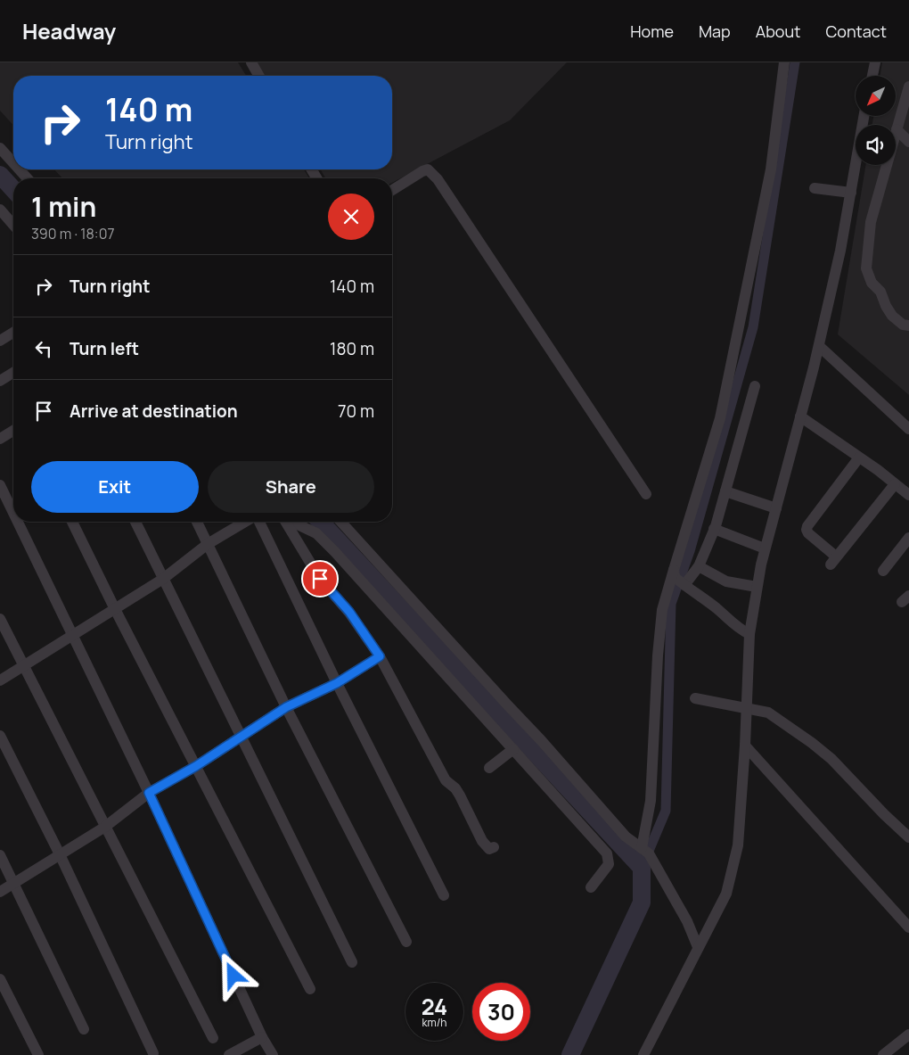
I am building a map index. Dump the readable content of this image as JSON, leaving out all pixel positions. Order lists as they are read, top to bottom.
{
  "north": "bottom left",
  "page": {
    "header": "Headway",
    "nav": [
      "Home",
      "Map",
      "About",
      "Contact"
    ],
    "turn": ["140 m", "Turn right"],
    "heading": ["1 min", "390 m · 18:07"],
    "list": [
      {
        "name": "Turn right",
        "value": "140 m"
      },
      {
        "name": "Turn left",
        "value": "180 m"
      },
      {
        "name": "Arrive at destination",
        "value": "70 m"
      }
    ],
    "buttons": ["Exit", "Share"],
    "speed": "24 km/h",
    "limit": "30"
  }
}
